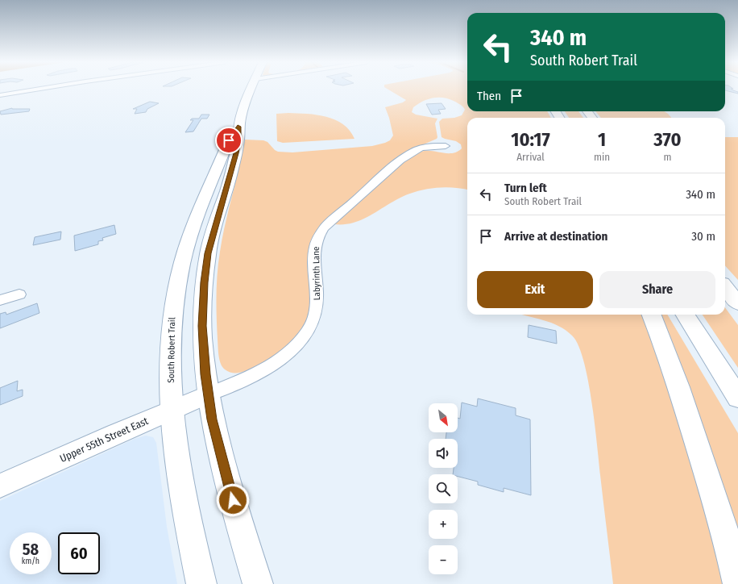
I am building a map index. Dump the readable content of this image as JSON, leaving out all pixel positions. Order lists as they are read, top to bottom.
{
  "streets": {
    "main road": ["South Robert Trail"],
    "street": ["Labyrinth Lane", "Upper 55th Street East"]
  },
  "crossings": [
    ["Labyrinth Lane", "South Robert Trail"],
    ["Labyrinth Lane", "Upper 55th Street East"],
    ["South Robert Trail", "Upper 55th Street East"]
  ],
  "north": "bottom right",
  "page": {
    "turn": ["340 m", "South Robert Trail"],
    "then": "Then",
    "eta": [
      "10:17",
      "Arrival",
      "1",
      "min",
      "370",
      "m"
    ],
    "list": [
      {
        "name": "Turn left",
        "note": "South Robert Trail",
        "value": "340 m"
      },
      {
        "name": "Arrive at destination",
        "value": "30 m"
      }
    ],
    "buttons": ["Exit", "Share"],
    "map_buttons": ["+", "−"],
    "speed": "58 km/h",
    "limit": "60"
  }
}
